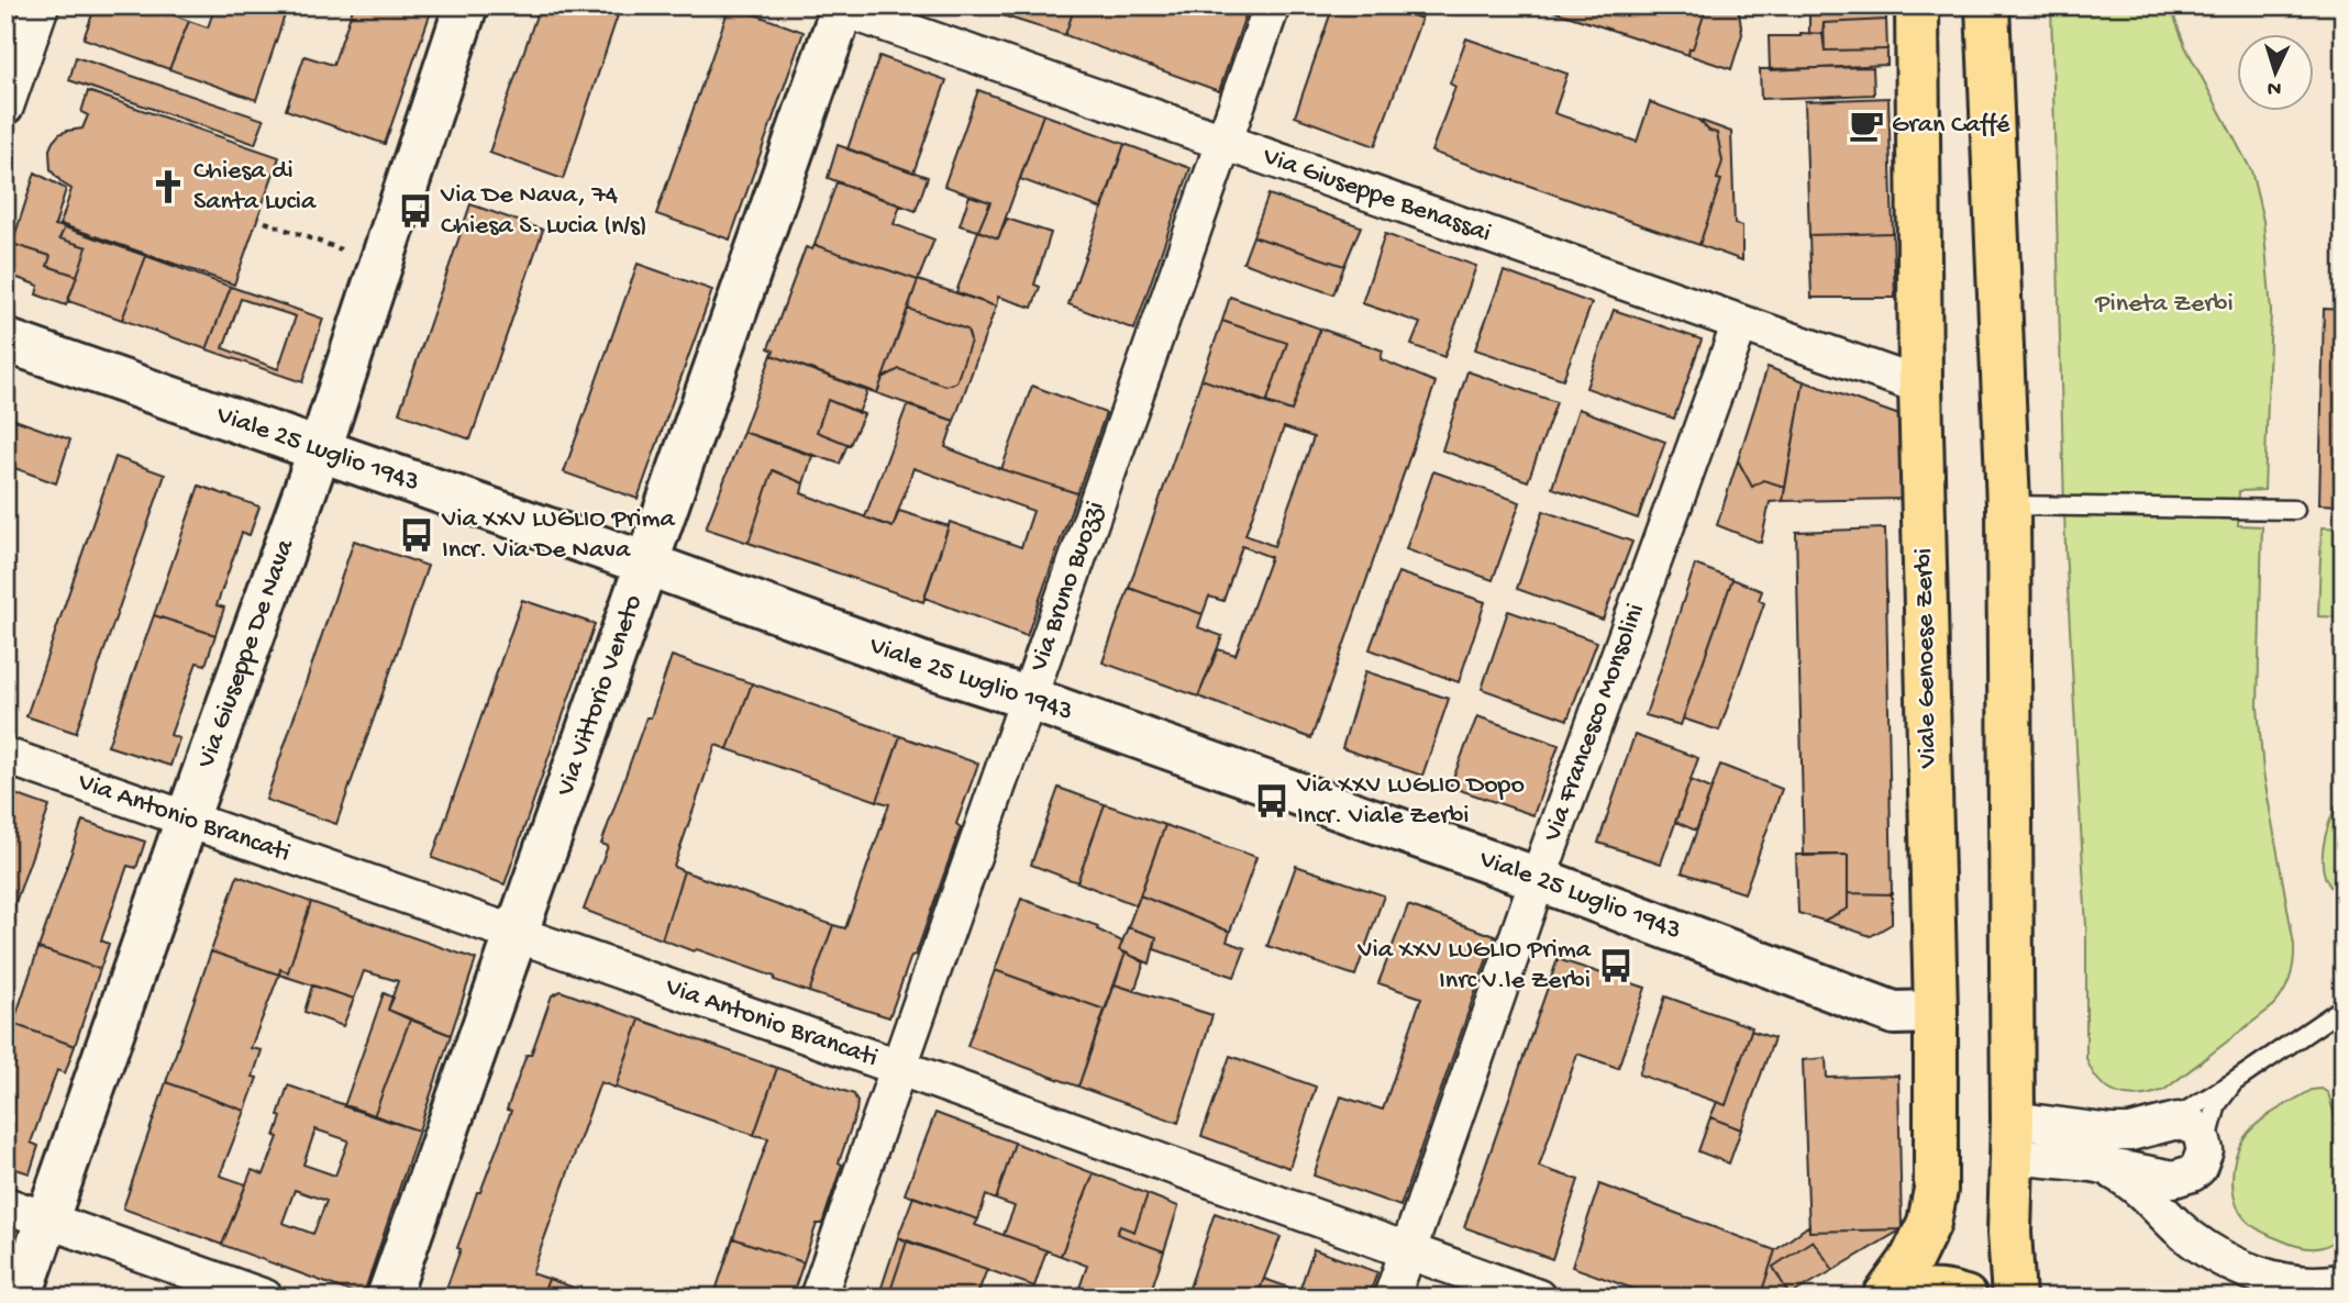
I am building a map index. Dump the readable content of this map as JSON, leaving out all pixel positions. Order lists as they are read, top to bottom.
{
  "streets": {
    "main road": ["Viale Genoese Zerbi"],
    "street": [
      "Via Giuseppe Benassai",
      "Viale 25 Luglio 1943",
      "Via Bruno Buozzi",
      "Via Giuseppe De Nava",
      "Via Vittorio Veneto",
      "Via Francesco Monsolini",
      "Via Antonio Brancati"
    ]
  },
  "crossings": [
    ["Via Giuseppe Benassai", "Via Bruno Buozzi"],
    ["Via Giuseppe Benassai", "Viale Genoese Zerbi"],
    ["Via Giuseppe Benassai", "Via Vittorio Veneto"],
    ["Via Giuseppe Benassai", "Via Francesco Monsolini"],
    ["Viale 25 Luglio 1943", "Via Bruno Buozzi"],
    ["Viale 25 Luglio 1943", "Via Giuseppe De Nava"],
    ["Viale 25 Luglio 1943", "Viale Genoese Zerbi"],
    ["Viale 25 Luglio 1943", "Via Vittorio Veneto"],
    ["Viale 25 Luglio 1943", "Via Francesco Monsolini"],
    ["Via Bruno Buozzi", "Via Antonio Brancati"],
    ["Via Giuseppe De Nava", "Via Antonio Brancati"],
    ["Via Vittorio Veneto", "Via Antonio Brancati"],
    ["Via Francesco Monsolini", "Via Antonio Brancati"]
  ],
  "parks": ["Pineta Zerbi"],
  "places": {
    "cafe": ["Gran Caffé"],
    "church": ["Chiesa di Santa Lucia"],
    "bus stop": [
      "Via De Nava, 74 Chiesa S. Lucia (n/s)",
      "Via XXV LUGLIO Prima Incr. Via De Nava",
      "Via XXV LUGLIO Dopo Incr. Viale Zerbi",
      "Via XXV LUGLIO Prima Inrc V.le Zerbi"
    ]
  },
  "north": "bottom"
}
